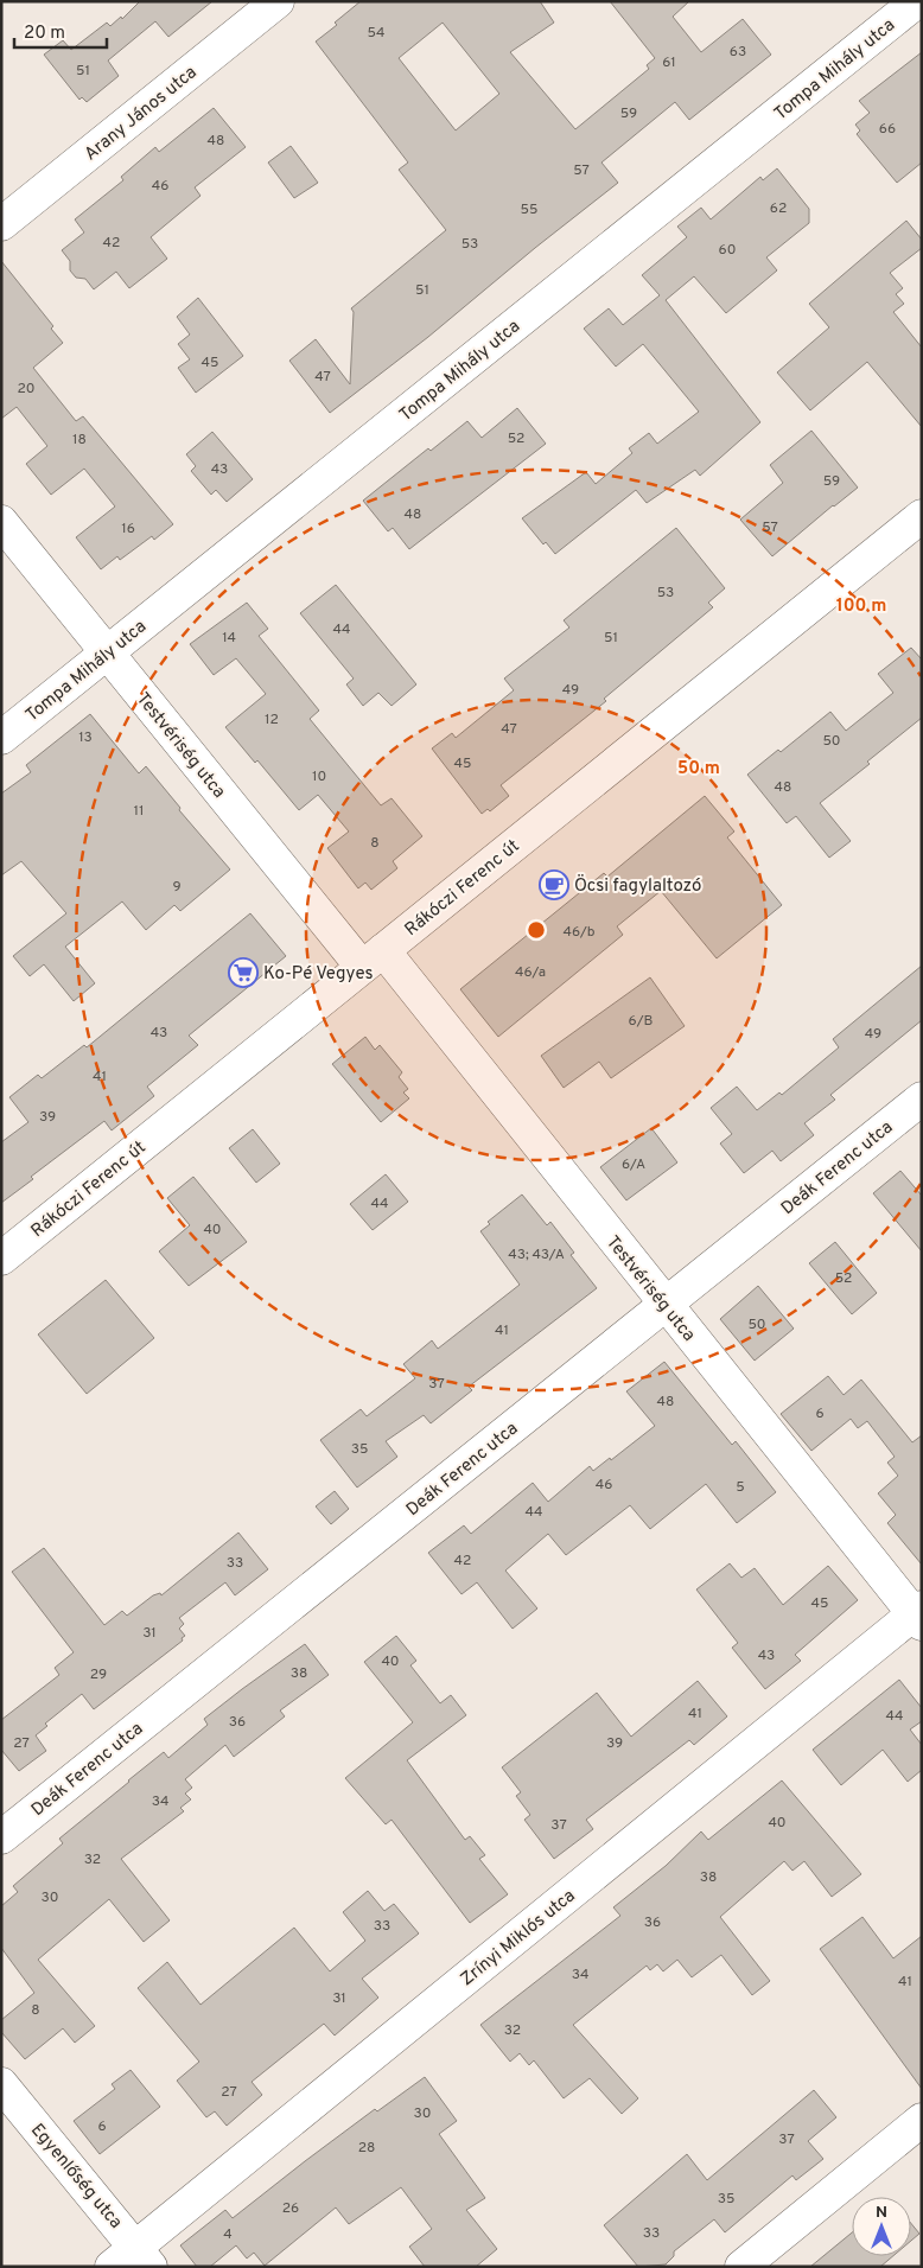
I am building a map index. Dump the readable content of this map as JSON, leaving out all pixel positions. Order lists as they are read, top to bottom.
{
  "streets": {
    "street": [
      "Tompa Mihály utca",
      "Arany János utca",
      "Testvériség utca",
      "Rákóczi Ferenc út",
      "Deák Ferenc utca",
      "Zrínyi Miklós utca",
      "Egyenlőség utca"
    ]
  },
  "crossings": [
    ["Tompa Mihály utca", "Testvériség utca"],
    ["Testvériség utca", "Rákóczi Ferenc út"],
    ["Testvériség utca", "Deák Ferenc utca"],
    ["Testvériség utca", "Zrínyi Miklós utca"],
    ["Zrínyi Miklós utca", "Egyenlőség utca"]
  ],
  "places": {
    "cafe": ["Öcsi fagylaltozó"],
    "supermarket": ["Ko-Pé Vegyes"]
  },
  "house_numbers": [
    "54",
    "63",
    "61",
    "51",
    "59",
    "66",
    "48",
    "57",
    "46",
    "62",
    "55",
    "42",
    "53",
    "60",
    "51",
    "45",
    "47",
    "20",
    "52",
    "18",
    "43",
    "59",
    "48",
    "57",
    "16",
    "53",
    "44",
    "14",
    "51",
    "49",
    "12",
    "47",
    "13",
    "50",
    "45",
    "10",
    "48",
    "11",
    "8",
    "9",
    "46/b",
    "46/a",
    "6/B",
    "43",
    "49",
    "41",
    "39",
    "6/A",
    "44",
    "40",
    "43; 43/A",
    "52",
    "50",
    "41",
    "37",
    "48",
    "6",
    "35",
    "46",
    "5",
    "44",
    "42",
    "33",
    "45",
    "31",
    "43",
    "40",
    "38",
    "29",
    "41",
    "44",
    "36",
    "27",
    "39",
    "34",
    "40",
    "37",
    "32",
    "38",
    "30",
    "36",
    "33",
    "34",
    "41",
    "31",
    "8",
    "32",
    "27",
    "30",
    "6",
    "37",
    "28",
    "35",
    "26",
    "33",
    "4"
  ],
  "scale_bar": "20 m",
  "north": "top",
  "rings": ["100 m", "50 m"]
}
